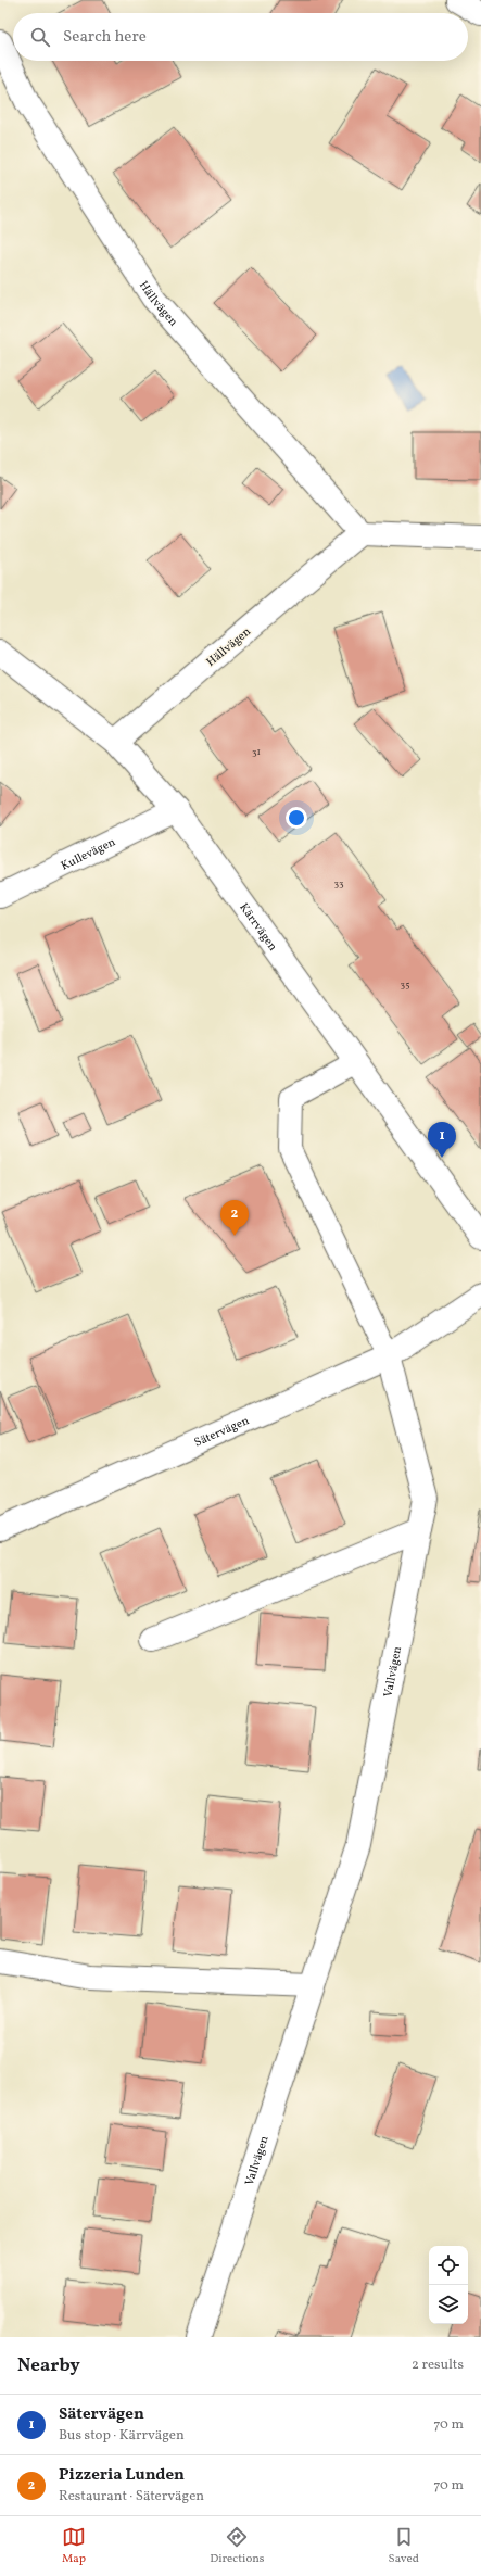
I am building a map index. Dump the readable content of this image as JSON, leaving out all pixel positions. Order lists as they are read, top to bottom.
{
  "streets": {
    "street": [
      "Hällvägen",
      "Kullevägen",
      "Kärrvägen",
      "Sätervägen",
      "Vallvägen"
    ]
  },
  "crossings": [
    ["Hällvägen", "Kärrvägen"],
    ["Kullevägen", "Kärrvägen"],
    ["Sätervägen", "Vallvägen"]
  ],
  "house_numbers": ["31", "33", "35"],
  "page": {
    "search": "Search here",
    "pins": ["1", "2"],
    "heading": ["Nearby", "2 results"],
    "list": [
      {
        "mark": "1",
        "name": "Sätervägen",
        "note": "Bus stop · Kärrvägen",
        "value": "70 m"
      },
      {
        "mark": "2",
        "name": "Pizzeria Lunden",
        "note": "Restaurant · Sätervägen",
        "value": "70 m"
      }
    ],
    "nav": ["Map", "Directions", "Saved"]
  }
}
